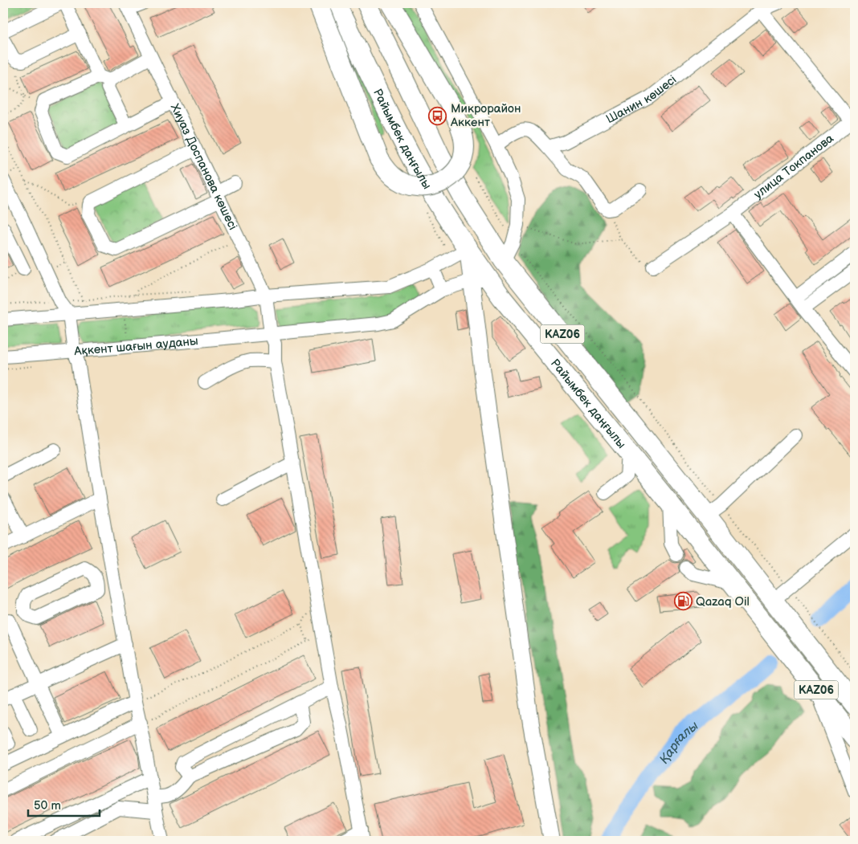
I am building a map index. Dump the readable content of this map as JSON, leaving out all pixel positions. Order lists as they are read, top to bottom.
{
  "streets": {
    "highway": ["Райымбек даңғылы", "KАZ06"],
    "street": [
      "Шанин көшесі",
      "улица Токпанова",
      "Хиуаз Доспанова көшесі",
      "Ақкент шағын ауданы"
    ]
  },
  "crossings": [
    ["Райымбек даңғылы", "Ақкент шағын ауданы"],
    ["Хиуаз Доспанова көшесі", "Ақкент шағын ауданы"]
  ],
  "water": ["Қарғалы"],
  "places": {
    "bus stop": ["Микрорайон Аккент"],
    "fuel station": ["Qazaq Oil"]
  },
  "scale_bar": "50 m"
}
